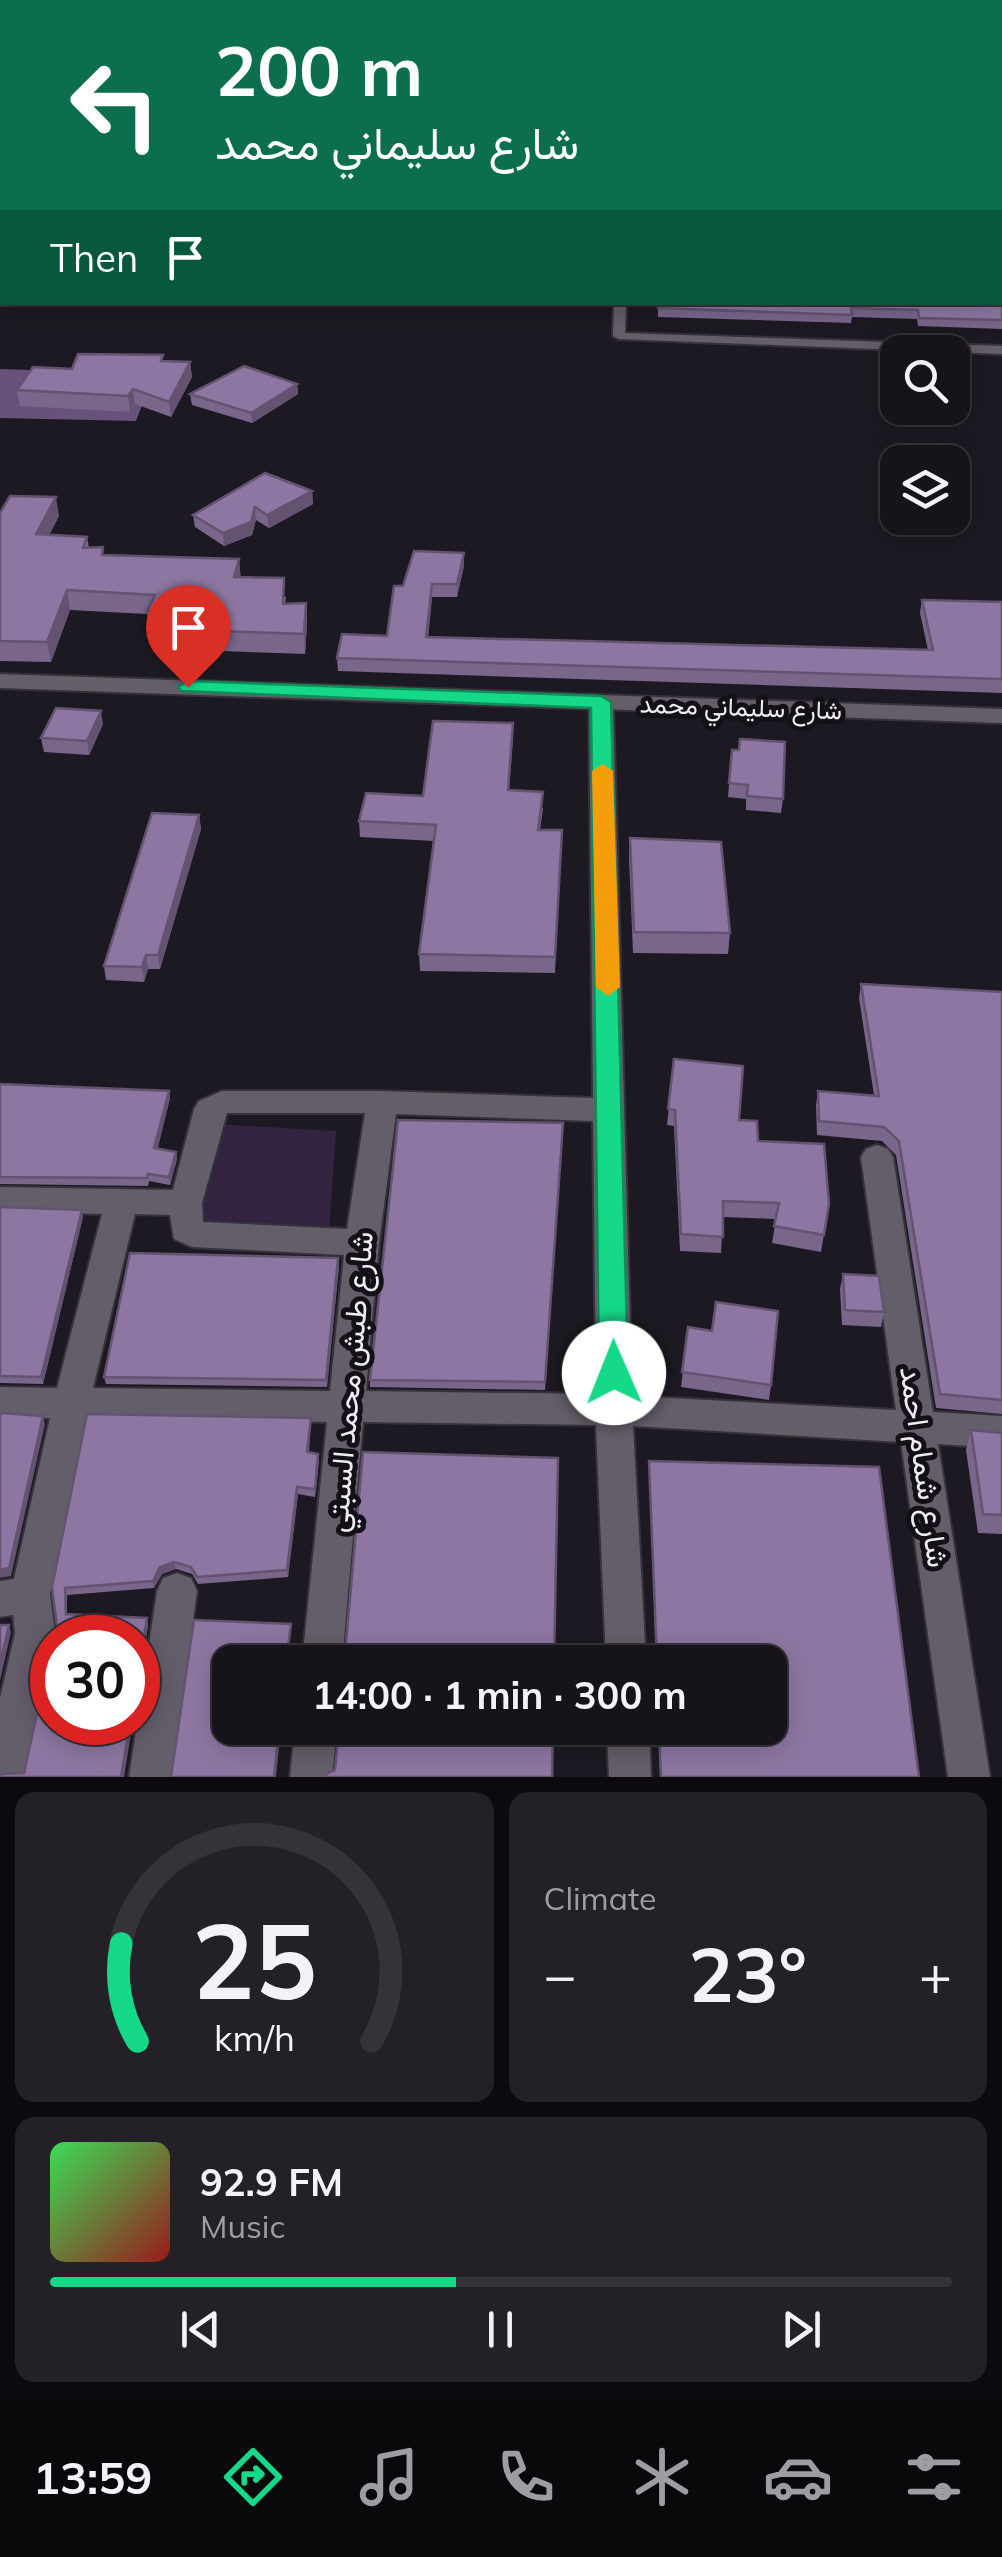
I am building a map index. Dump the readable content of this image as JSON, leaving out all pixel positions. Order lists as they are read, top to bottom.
{
  "streets": {
    "street": ["شارع سليماني محمد", "شارع طبش محمد السبتي", "شارع شمام احمد"]
  },
  "page": {
    "turn": ["200 m", "شارع سليماني محمد"],
    "then": "Then",
    "limit": "30",
    "trip": "14:00 · 1 min · 300 m",
    "tile": "Climate",
    "heat": ["−", "23°", "+"],
    "song": ["92.9 FM", "Music"],
    "tabs": "13:59",
    "gauge": ["25", "km/h"]
  }
}
